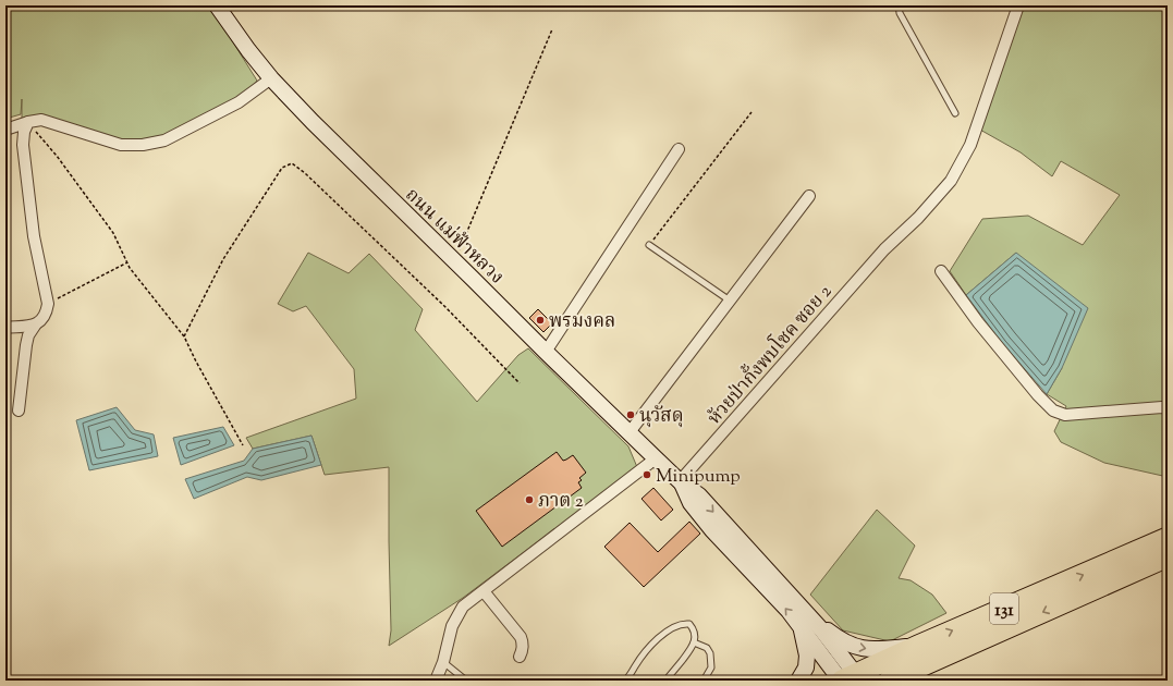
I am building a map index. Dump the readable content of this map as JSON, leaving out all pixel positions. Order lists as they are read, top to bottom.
{
  "streets": {
    "highway": ["131"],
    "street": ["ถนน แม่ฟ้าหลวง", "ห้วยป่ากั้งพบโชค ซอย 2"]
  },
  "crossings": [
    ["ถนน แม่ฟ้าหลวง", "ห้วยป่ากั้งพบโชค ซอย 2"]
  ],
  "places": [
    "พรมงคล",
    "นุวัสดุ",
    "Minipump",
    "ภาต 2"
  ]
}
